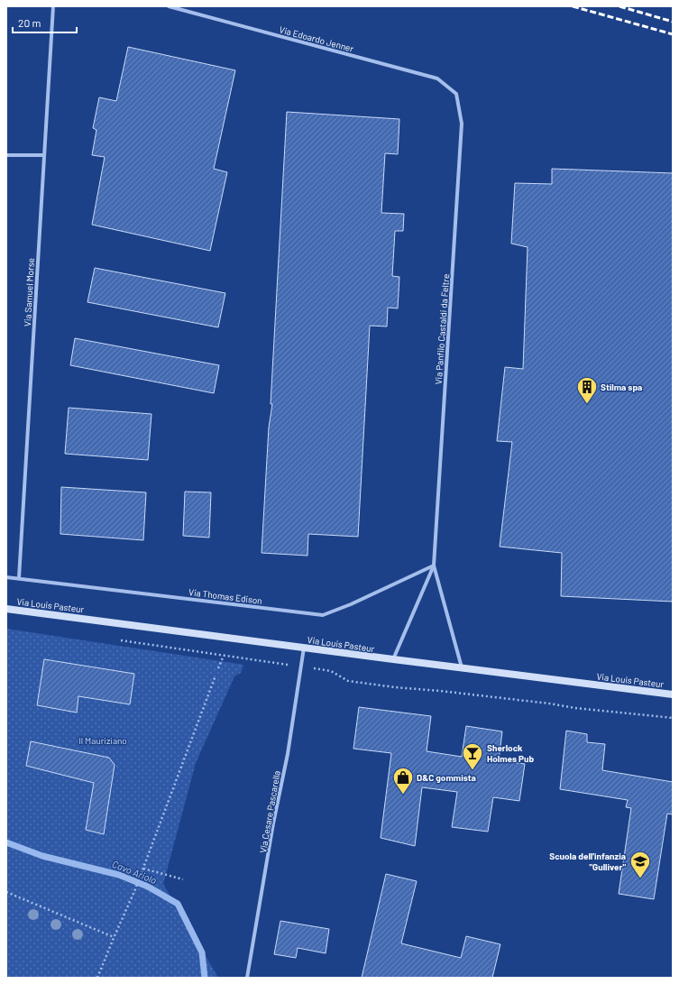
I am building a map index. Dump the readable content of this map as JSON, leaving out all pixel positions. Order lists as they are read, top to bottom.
{
  "streets": {
    "main road": ["Via Louis Pasteur"],
    "street": [
      "Via Edoardo Jenner",
      "Via Samuel Morse",
      "Via Panfilo Castaldi da Feltre",
      "Via Thomas Edison",
      "Via Cesare Pascarella"
    ]
  },
  "crossings": [
    ["Via Edoardo Jenner", "Via Panfilo Castaldi da Feltre"],
    ["Via Samuel Morse", "Via Thomas Edison"],
    ["Via Panfilo Castaldi da Feltre", "Via Thomas Edison"],
    ["Via Panfilo Castaldi da Feltre", "Via Louis Pasteur"],
    ["Via Louis Pasteur", "Via Cesare Pascarella"]
  ],
  "water": ["Cavo Ariolo"],
  "parks": ["Il Mauriziano"],
  "places": {
    "building": ["Stilma spa"],
    "bar": ["Sherlock Holmes Pub"],
    "shop": ["D&C gommista"],
    "school or university": ["Scuola dell'infanzia \"Gulliver\""]
  },
  "scale_bar": "20 m"
}
